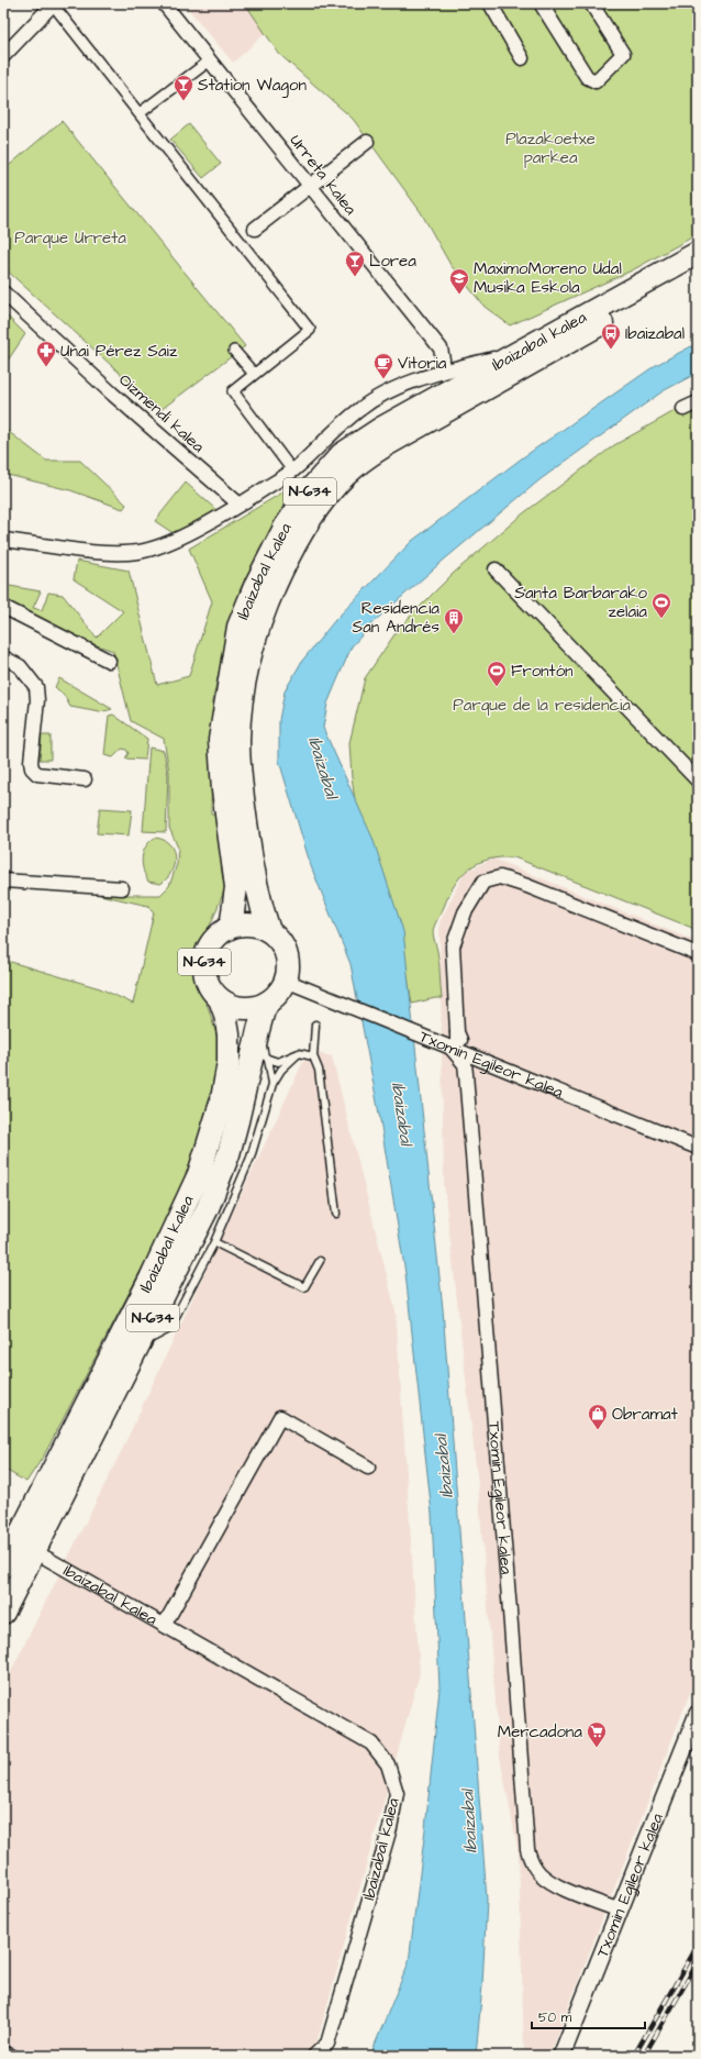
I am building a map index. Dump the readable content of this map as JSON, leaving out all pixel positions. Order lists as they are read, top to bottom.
{
  "streets": {
    "highway": ["Ibaizabal kalea", "N-634"],
    "street": ["Urreta kalea", "Oizmendi kalea", "Txomin Egileor kalea"]
  },
  "crossings": [
    ["Ibaizabal kalea", "N-634"],
    ["Ibaizabal kalea", "Txomin Egileor kalea"],
    ["N-634", "Txomin Egileor kalea"]
  ],
  "water": ["Ibaizabal"],
  "parks": ["Plazakoetxe parkea", "Parque Urreta", "Parque de la residencia"],
  "places": {
    "bar": ["Station Wagon", "Lorea"],
    "school or university": ["MaximoMoreno Udal Musika Eskola"],
    "bus stop": ["Ibaizabal"],
    "pharmacy": ["Unai Pérez Saiz"],
    "cafe": ["Vitoria"],
    "sports": ["Santa Barbarako zelaia", "Frontón"],
    "building": ["Residencia San Andrés"],
    "shop": ["Obramat"],
    "supermarket": ["Mercadona"]
  },
  "scale_bar": "50 m"
}
